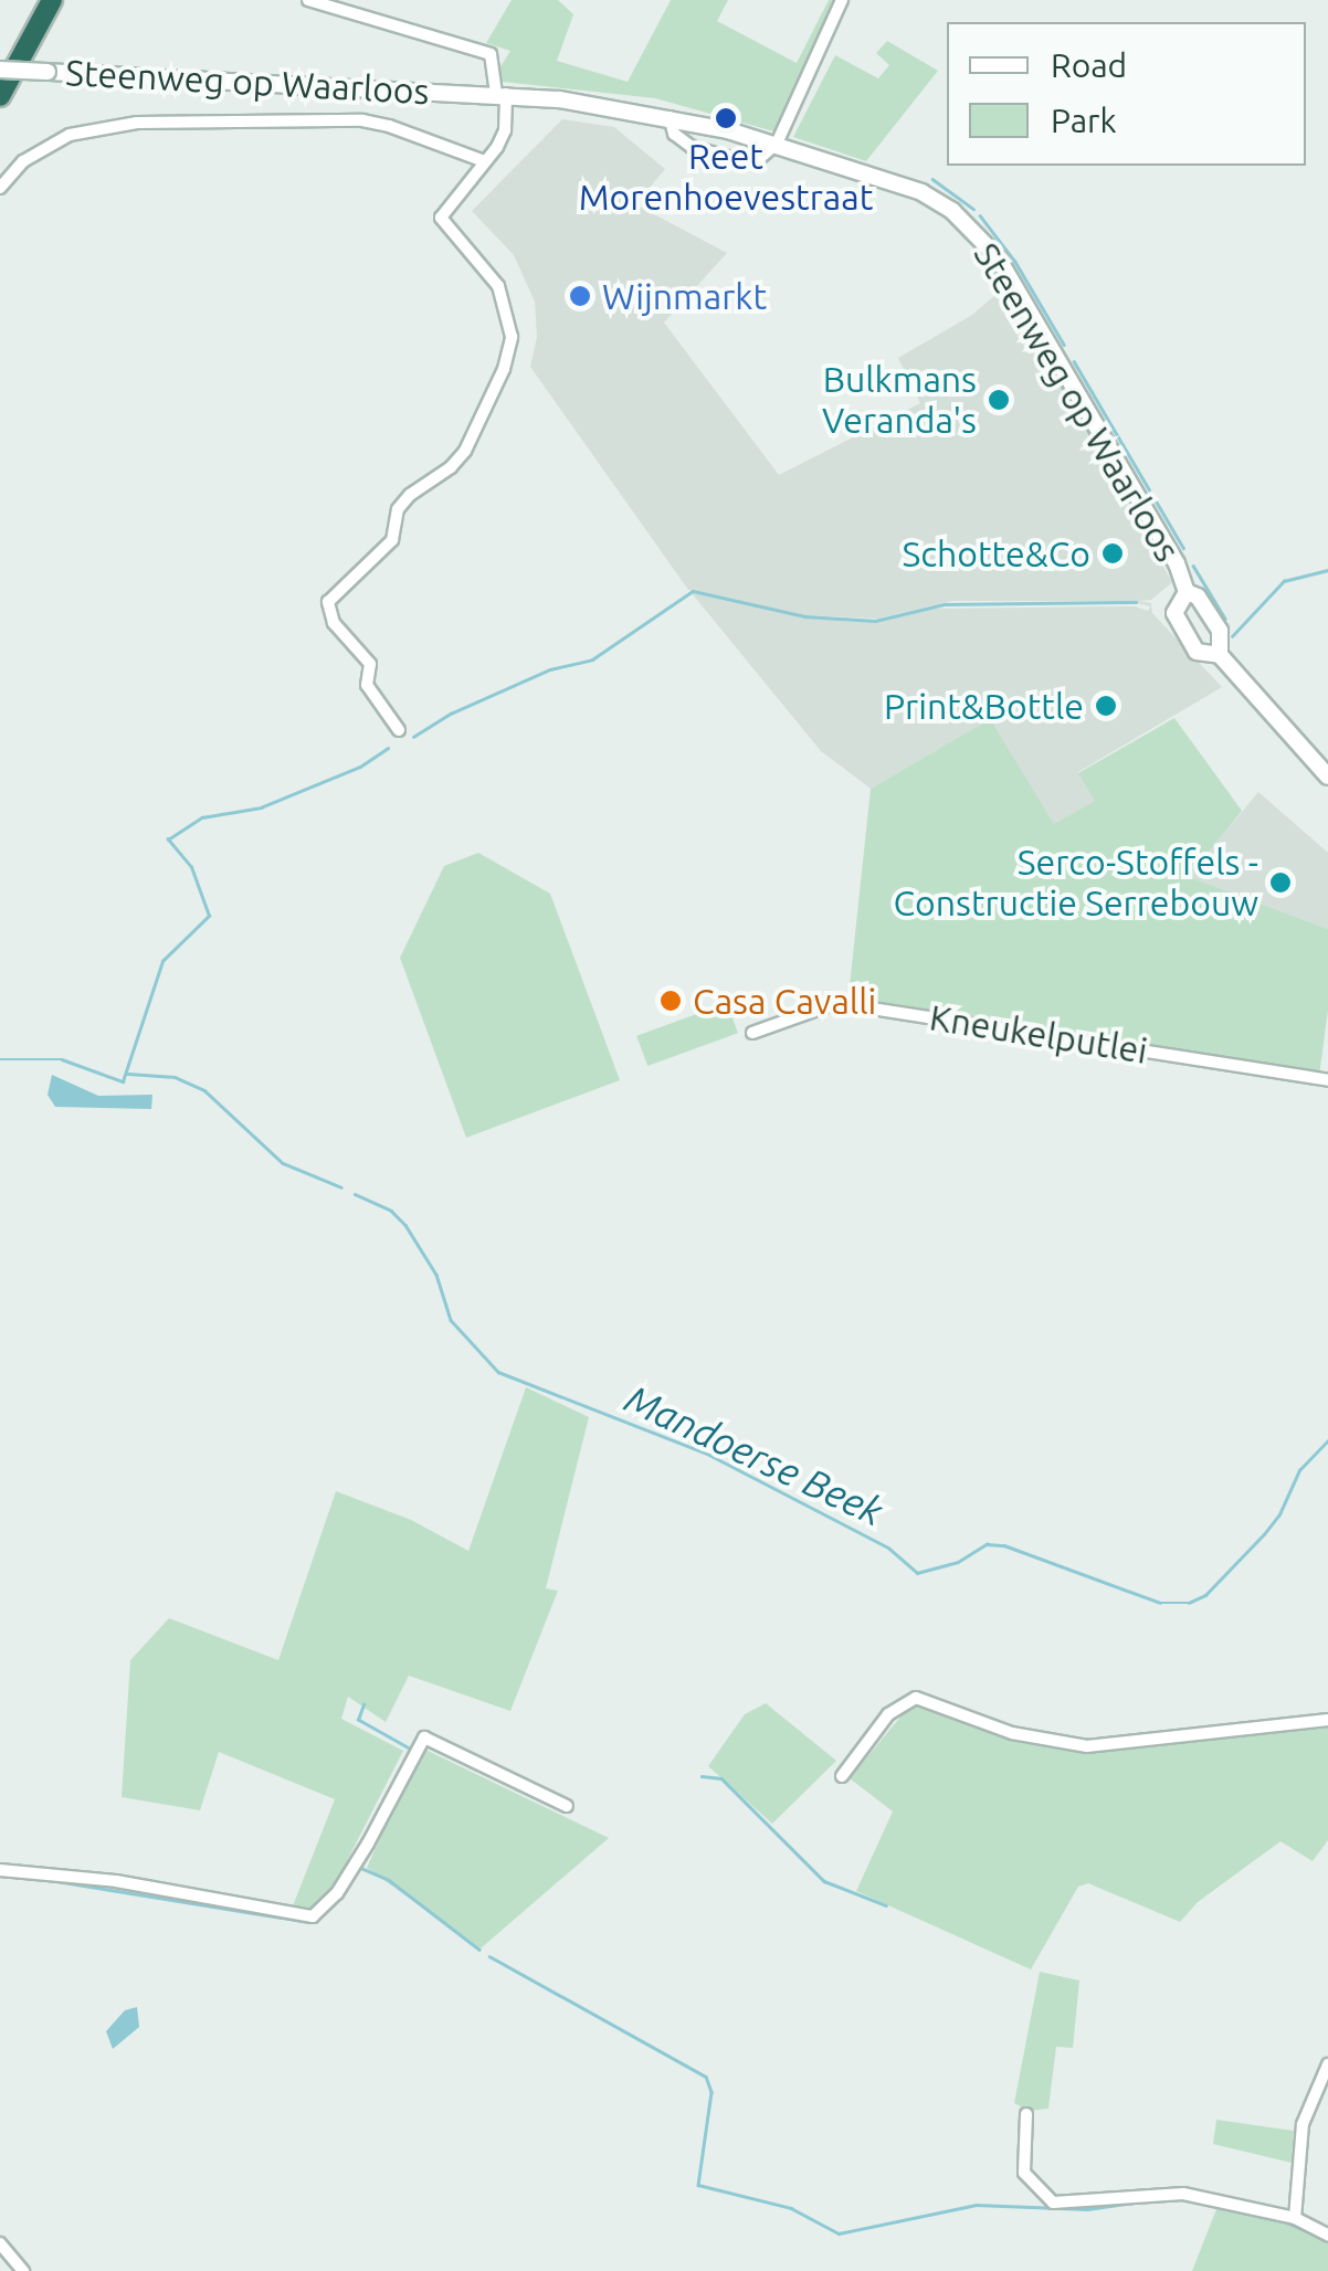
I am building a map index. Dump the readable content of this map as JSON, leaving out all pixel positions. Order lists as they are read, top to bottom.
{
  "streets": {
    "street": ["Steenweg op Waarloos", "Kneukelputlei"]
  },
  "water": ["Mandoerse Beek"],
  "places": [
    "Reet Morenhoevestraat",
    "Wijnmarkt",
    "Bulkmans Veranda's",
    "Schotte&Co",
    "Print&Bottle",
    "Serco-Stoffels - Constructie Serrebouw",
    "Casa Cavalli"
  ],
  "legend": ["Road", "Park"]
}
